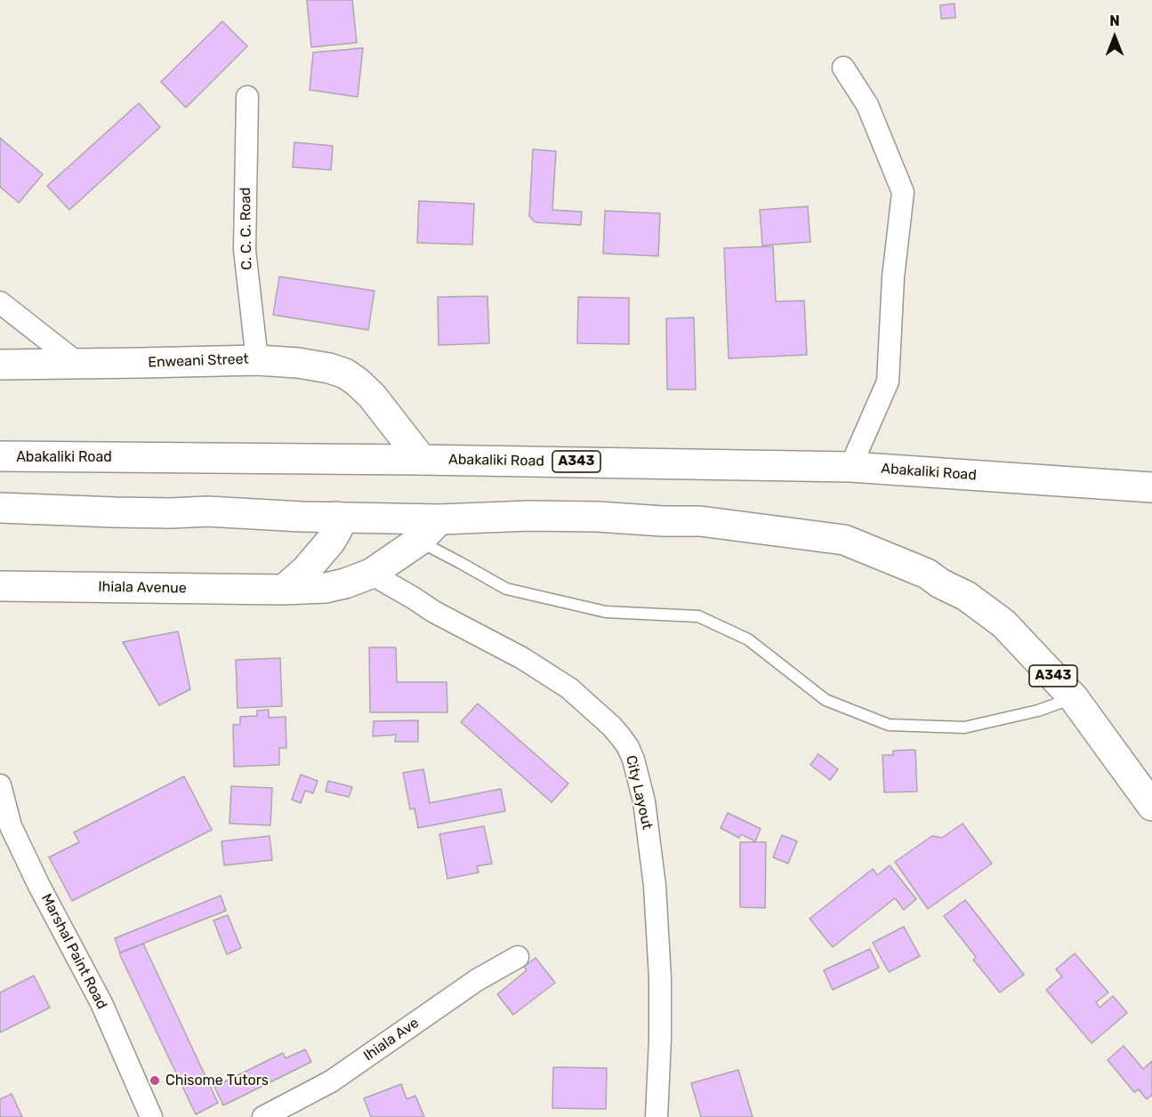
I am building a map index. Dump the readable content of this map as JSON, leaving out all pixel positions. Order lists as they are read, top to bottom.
{
  "streets": {
    "main road": [
      "Enweani Street",
      "Abakaliki Road",
      "A343",
      "Ihiala Avenue"
    ],
    "street": [
      "C. C. C. Road",
      "City Layout",
      "Marshal Paint Road",
      "Ihiala Ave"
    ]
  },
  "crossings": [
    ["C. C. C. Road", "Enweani Street"],
    ["Enweani Street", "Abakaliki Road"],
    ["A343", "Ihiala Avenue"],
    ["Ihiala Avenue", "City Layout"]
  ],
  "places": ["Chisome Tutors"],
  "north": "top"
}
